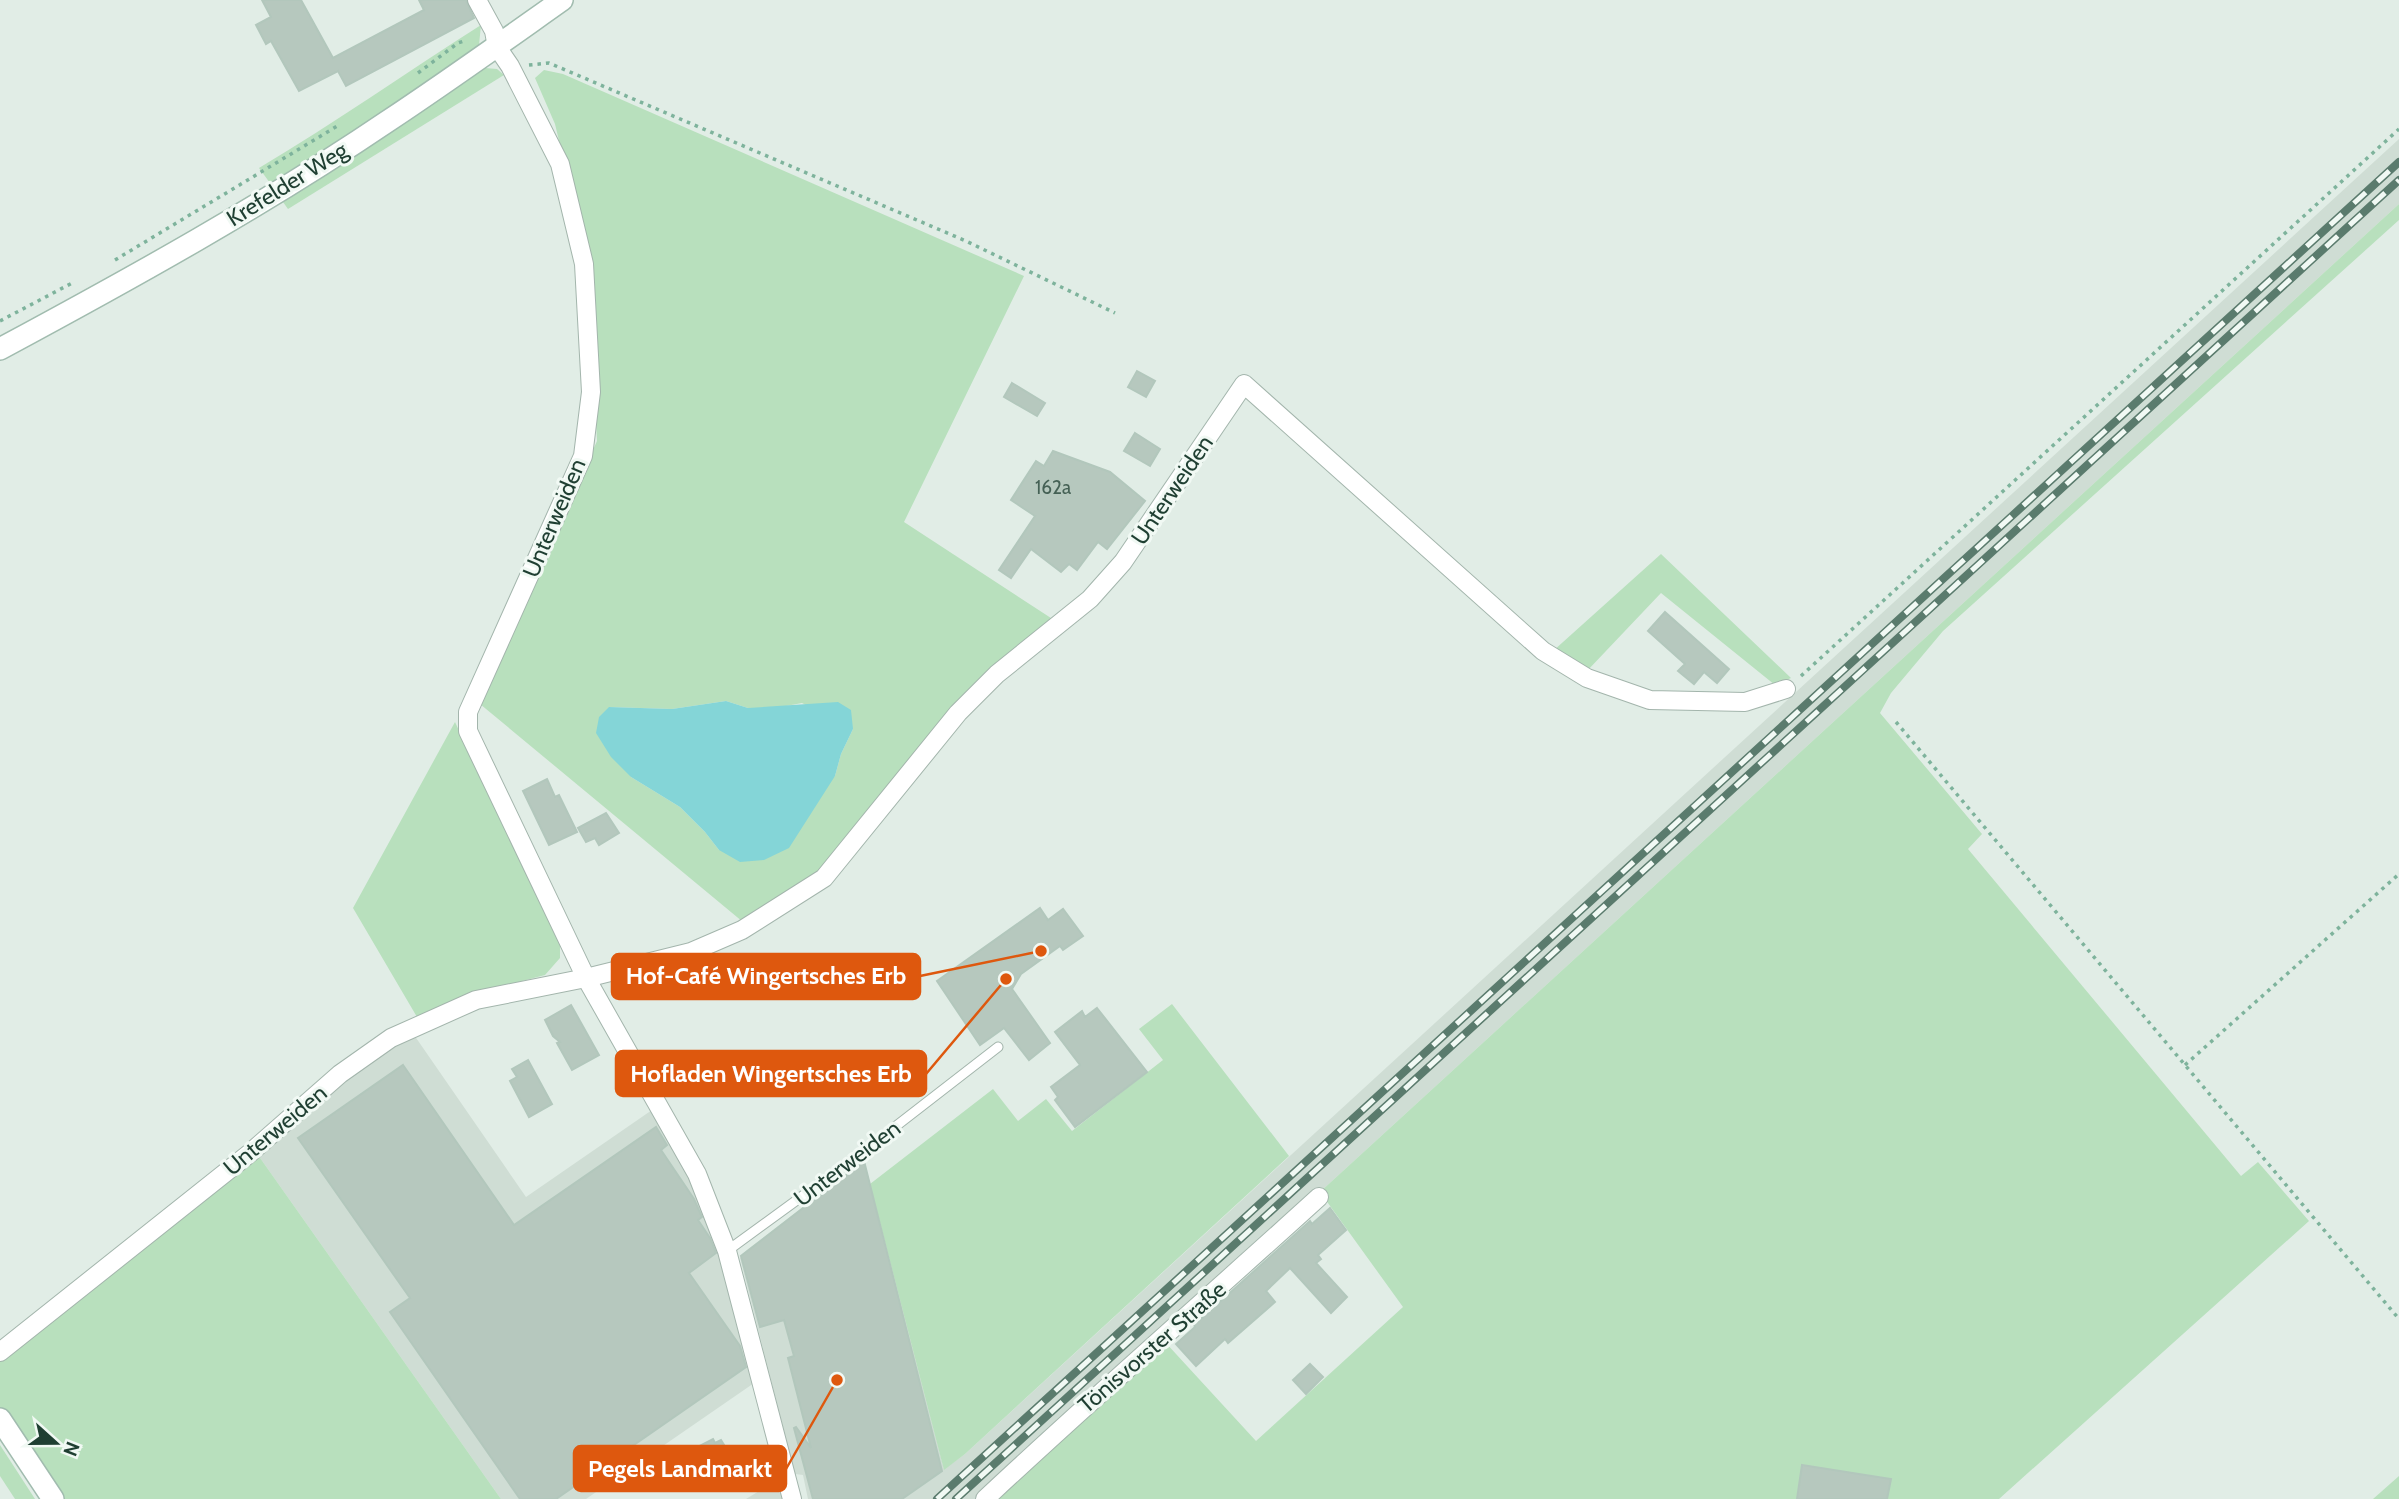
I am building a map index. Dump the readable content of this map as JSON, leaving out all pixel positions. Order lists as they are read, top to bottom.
{
  "streets": {
    "street": ["Krefelder Weg", "Unterweiden", "Tönisvorster Straße"]
  },
  "crossings": [
    ["Krefelder Weg", "Unterweiden"]
  ],
  "places": ["Hof-Café Wingertsches Erb", "Hofladen Wingertsches Erb", "Pegels Landmarkt"],
  "house_numbers": ["162a"],
  "north": "right"
}
